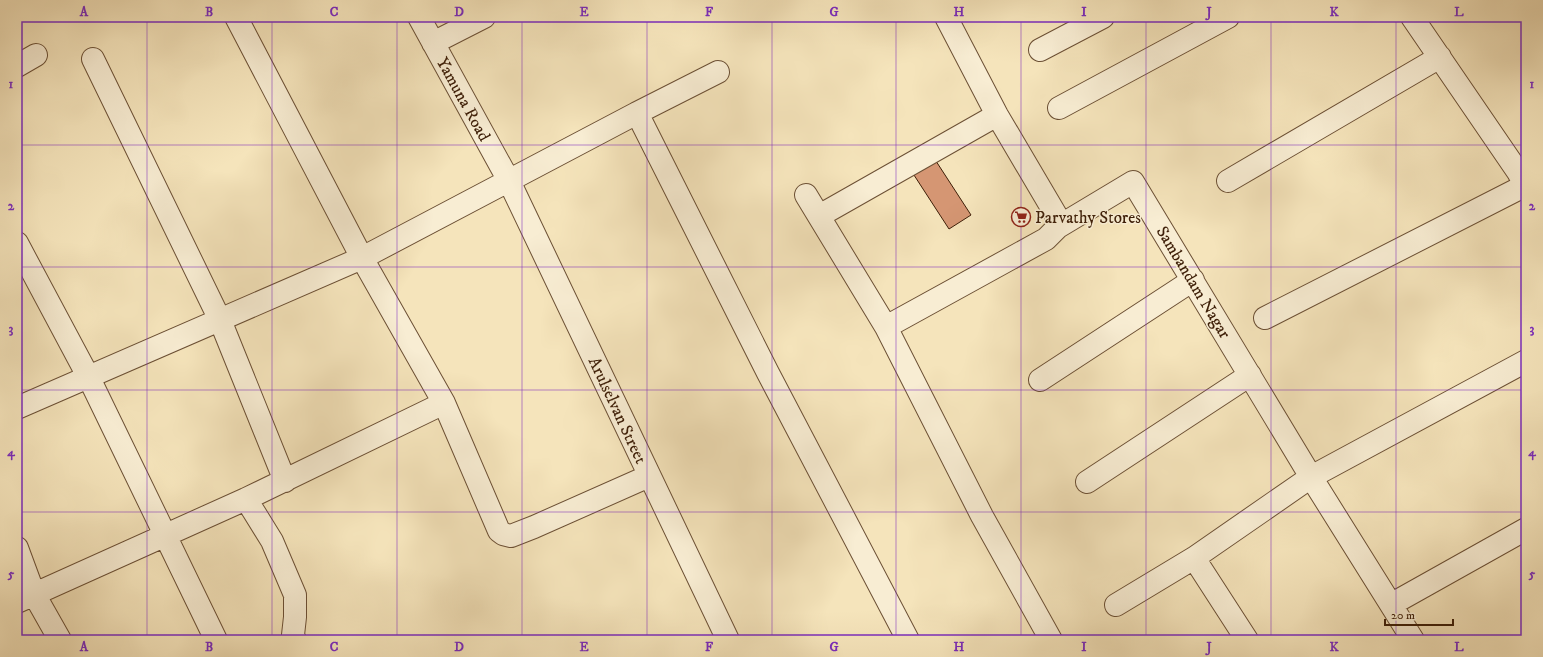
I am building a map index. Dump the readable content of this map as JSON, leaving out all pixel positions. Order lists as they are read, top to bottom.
{
  "streets": {
    "street": ["Yamuna Road", "Sambandam Nagar", "Arulselvan Street"]
  },
  "crossings": [
    ["Yamuna Road", "Arulselvan Street"]
  ],
  "places": {
    "supermarket": ["Parvathy Stores"]
  },
  "scale_bar": "20 m",
  "grid": {
    "columns": [
      "A",
      "B",
      "C",
      "D",
      "E",
      "F",
      "G",
      "H",
      "I",
      "J",
      "K",
      "L"
    ],
    "rows": [
      "1",
      "2",
      "3",
      "4",
      "5"
    ]
  }
}
